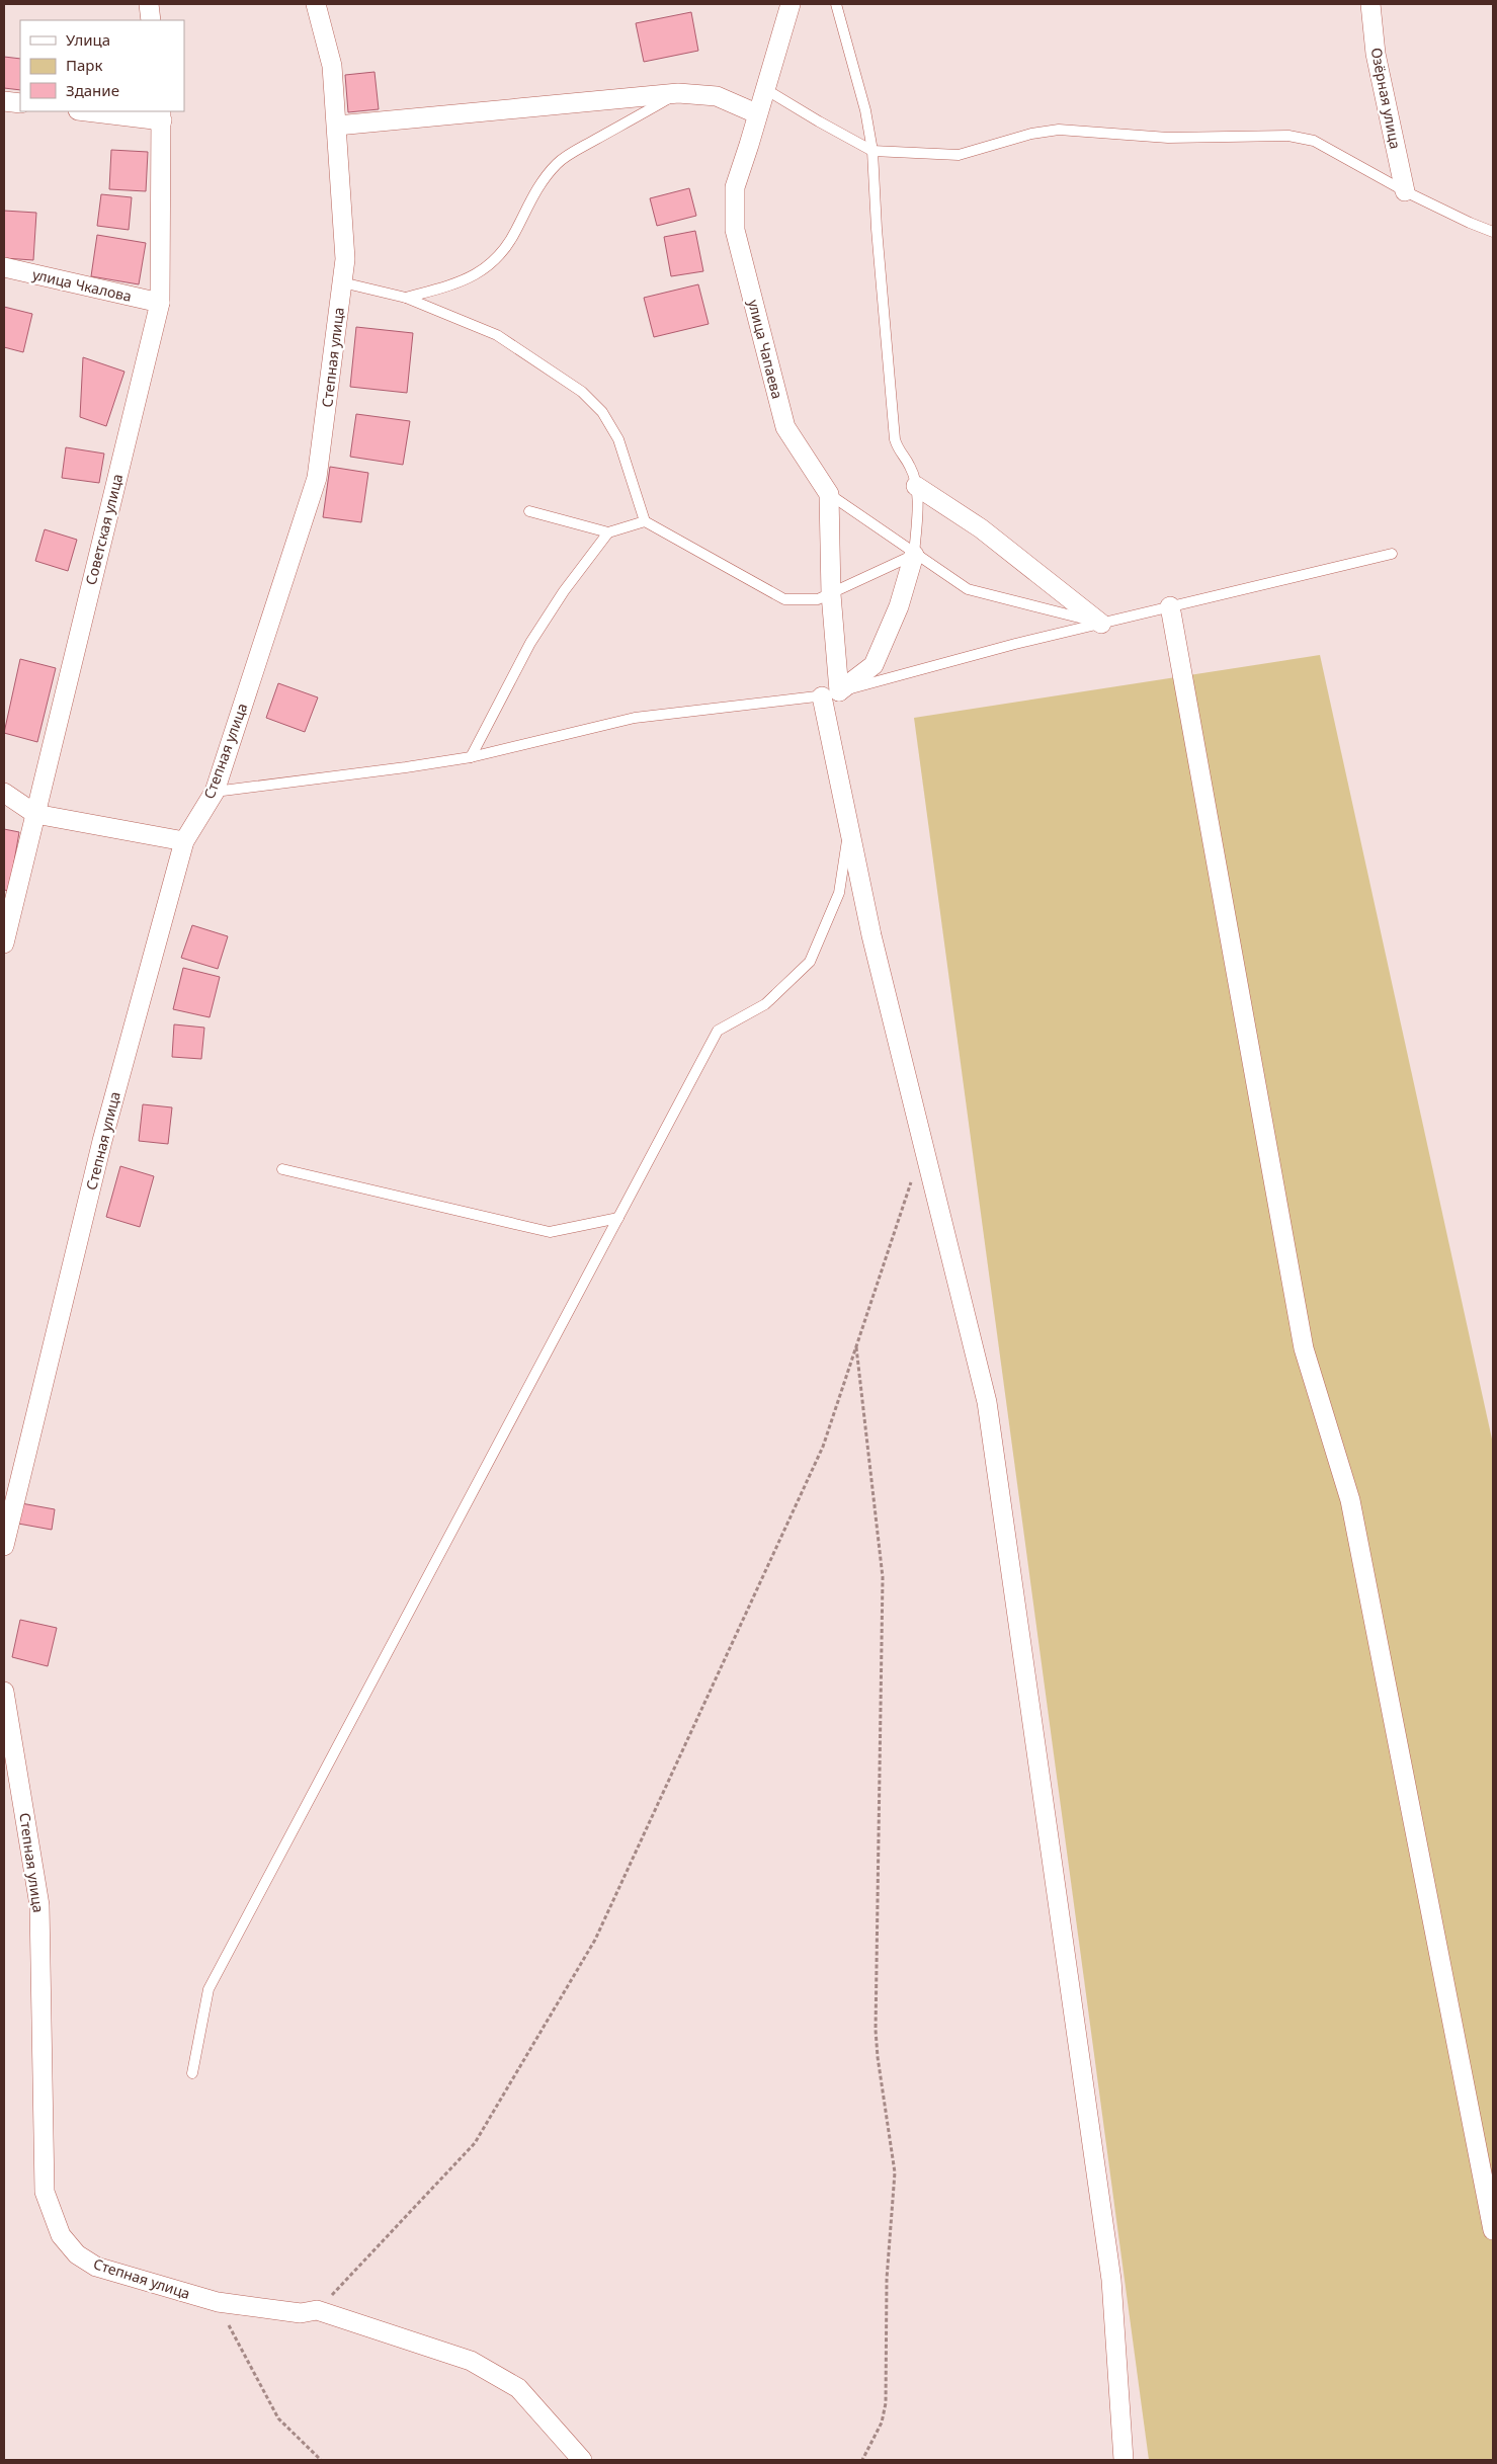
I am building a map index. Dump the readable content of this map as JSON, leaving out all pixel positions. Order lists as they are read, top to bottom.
{
  "streets": {
    "street": [
      "Озёрная улица",
      "улица Чкалова",
      "улица Чапаева",
      "Степная улица",
      "Советская улица"
    ]
  },
  "crossings": [
    ["улица Чкалова", "Советская улица"]
  ],
  "legend": ["Улица", "Парк", "Здание"]
}
